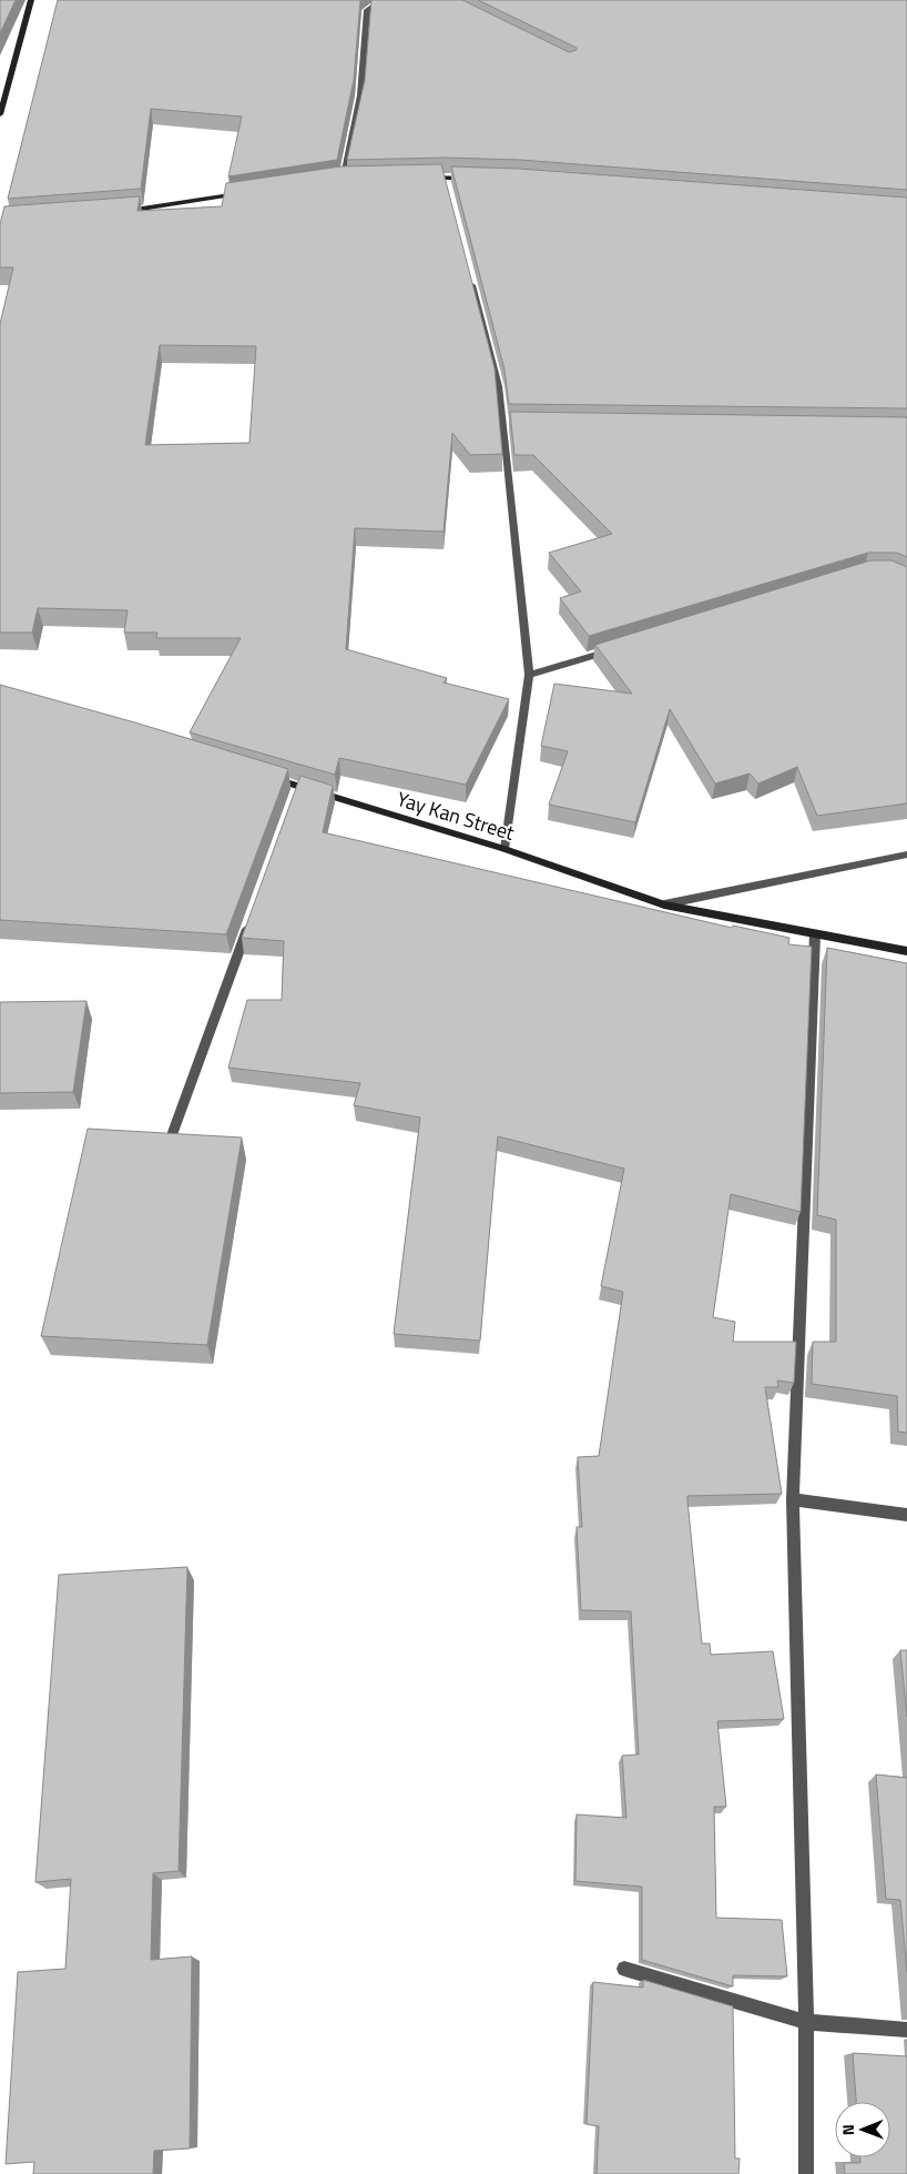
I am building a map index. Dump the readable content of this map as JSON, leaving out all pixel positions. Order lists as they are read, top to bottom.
{
  "streets": {
    "main road": ["Yay Kan Street"]
  },
  "north": "left"
}
